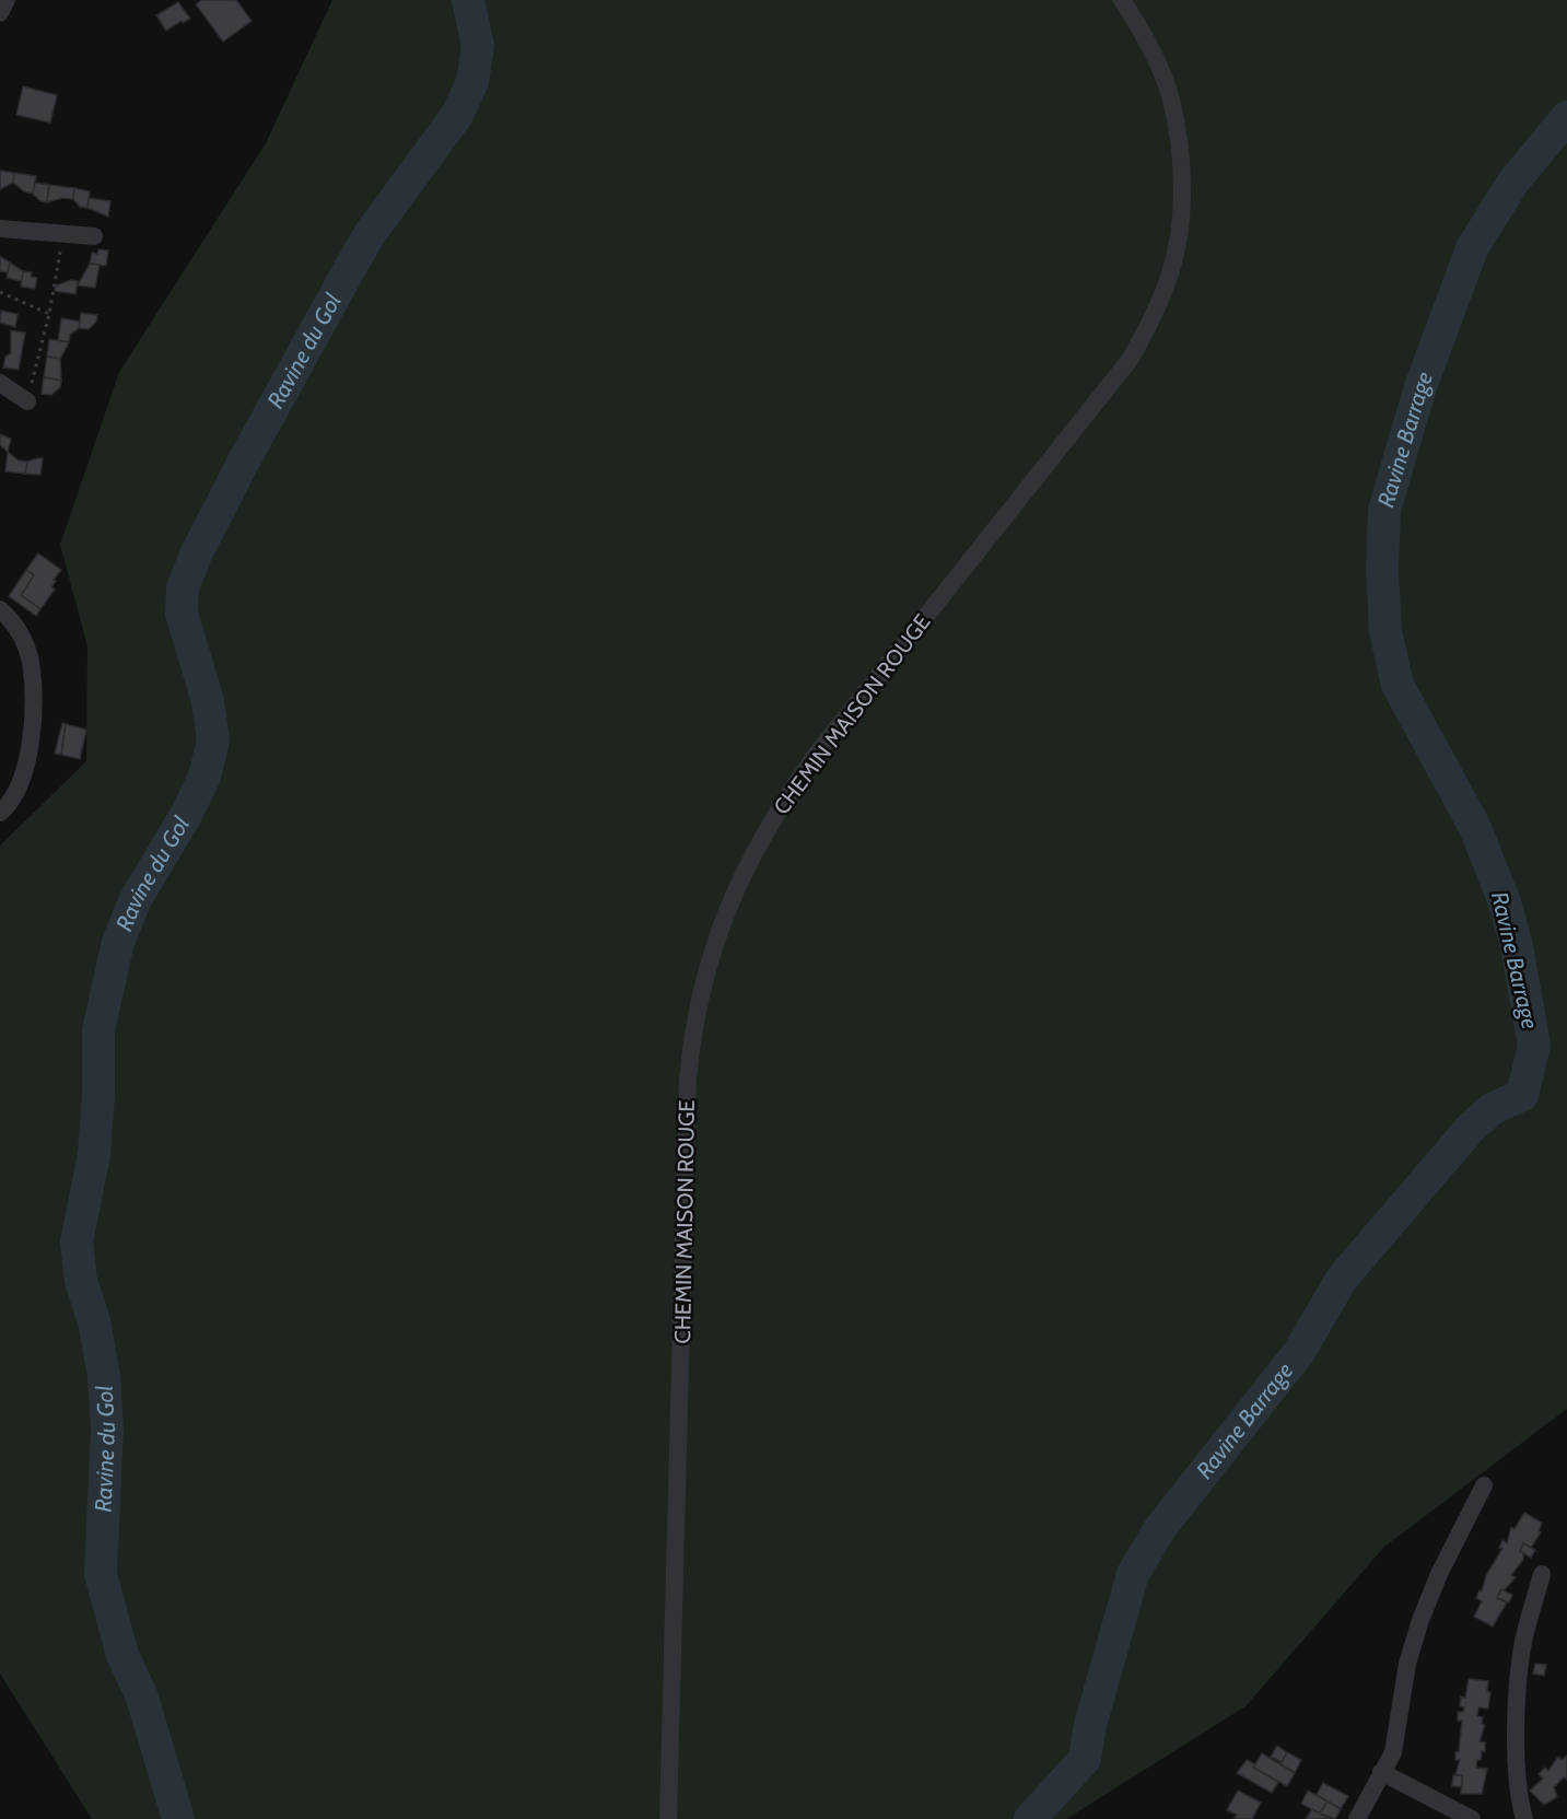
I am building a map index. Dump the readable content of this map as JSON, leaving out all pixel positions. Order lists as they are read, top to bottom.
{
  "streets": {
    "street": ["CHEMIN MAISON ROUGE"]
  },
  "water": ["Ravine du Gol", "Ravine Barrage"]
}
